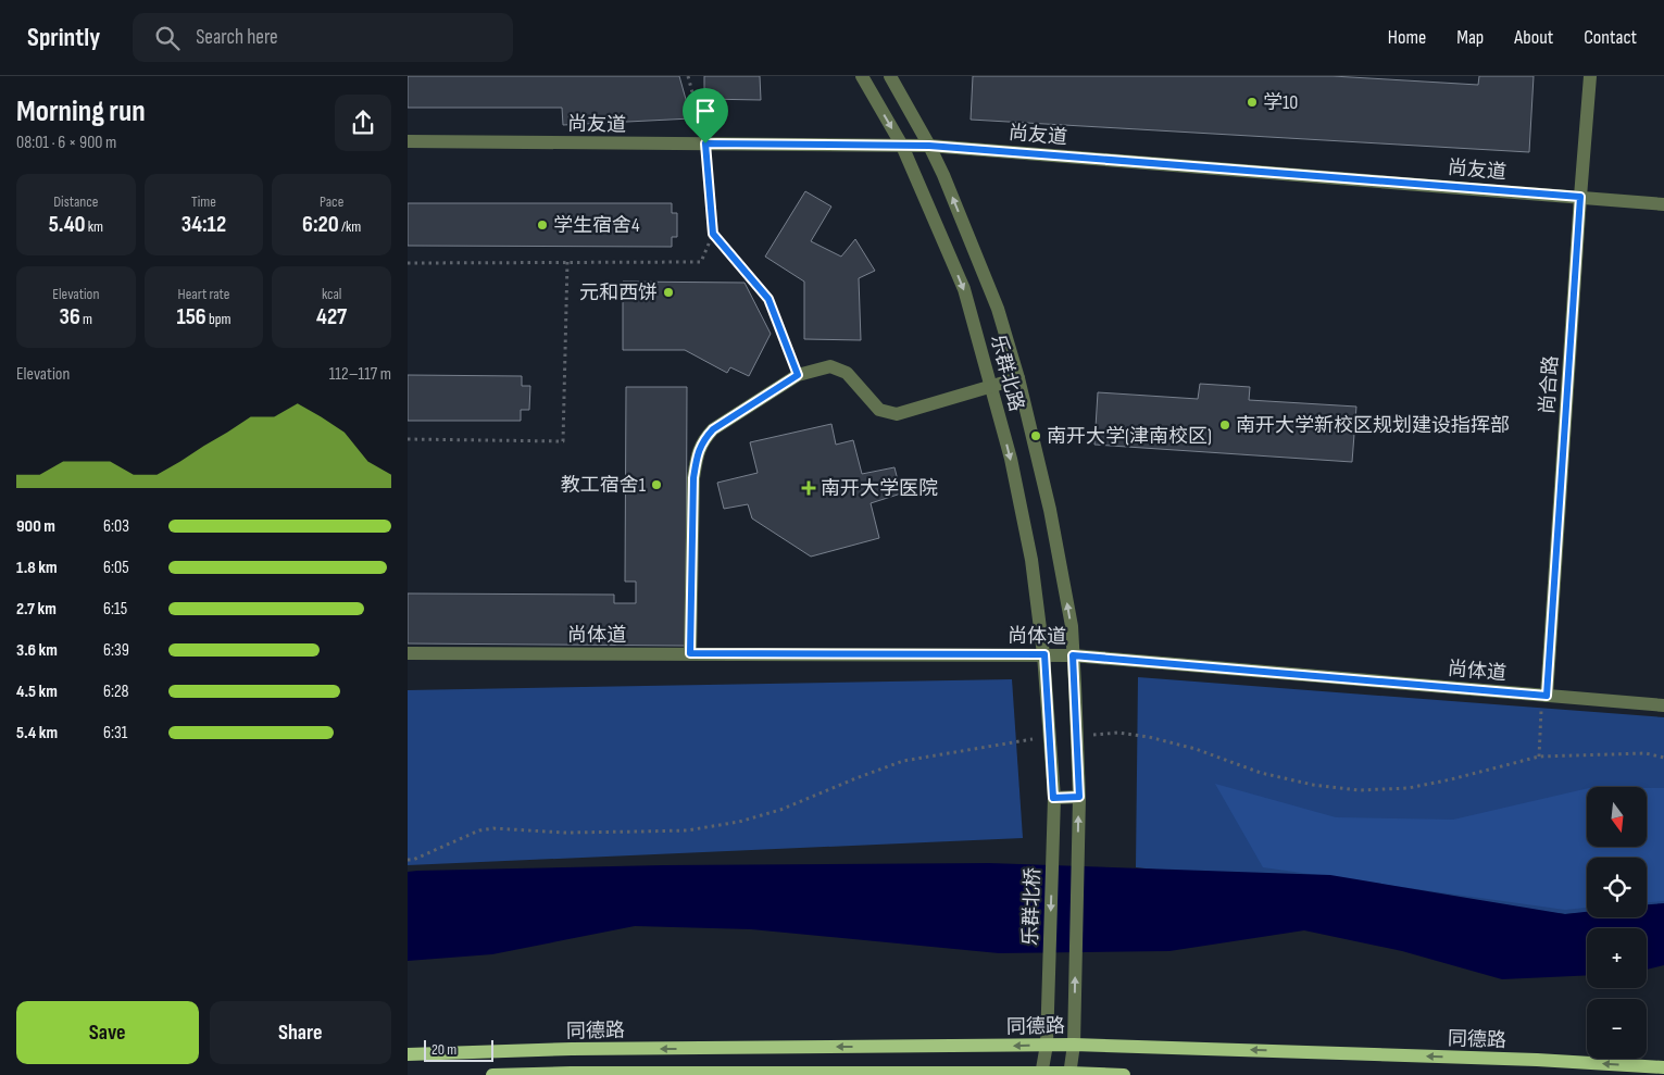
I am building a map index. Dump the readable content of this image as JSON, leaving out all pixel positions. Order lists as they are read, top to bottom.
{
  "streets": {
    "main road": ["同德路"],
    "street": [
      "尚友道",
      "乐群北路",
      "尚合路",
      "尚体道",
      "乐群北桥"
    ]
  },
  "crossings": [
    ["尚友道", "乐群北路"],
    ["尚友道", "尚合路"],
    ["乐群北路", "尚体道"],
    ["乐群北路", "乐群北桥"],
    ["乐群北路", "同德路"],
    ["尚合路", "尚体道"],
    ["乐群北桥", "同德路"]
  ],
  "one_way": ["乐群北桥"],
  "places": {
    "other": [
      "学10",
      "学生宿舍4",
      "元和西饼",
      "南开大学新校区规划建设指挥部",
      "南开大学(津南校区)",
      "教工宿舍1"
    ],
    "health": ["南开大学医院"]
  },
  "scale_bar": "20 m",
  "north": "bottom",
  "page": {
    "header": "Sprintly",
    "search": "Search here",
    "nav": [
      "Home",
      "Map",
      "About",
      "Contact"
    ],
    "heading": ["Morning run", "08:01 · 6 × 900 m"],
    "stats": [
      ["Distance", "5.40 km"],
      ["Time", "34:12"],
      ["Pace", "6:20 /km"],
      ["Elevation", "36 m"],
      ["Heart rate", "156 bpm"],
      ["kcal", "427"]
    ],
    "chart": ["Elevation", "112–117 m"],
    "list": [
      {
        "name": "900 m",
        "note": "6:03"
      },
      {
        "name": "1.8 km",
        "note": "6:05"
      },
      {
        "name": "2.7 km",
        "note": "6:15"
      },
      {
        "name": "3.6 km",
        "note": "6:39"
      },
      {
        "name": "4.5 km",
        "note": "6:28"
      },
      {
        "name": "5.4 km",
        "note": "6:31"
      }
    ],
    "map_buttons": ["+", "−"],
    "buttons": ["Save", "Share"],
    "scale": "20 m"
  }
}
